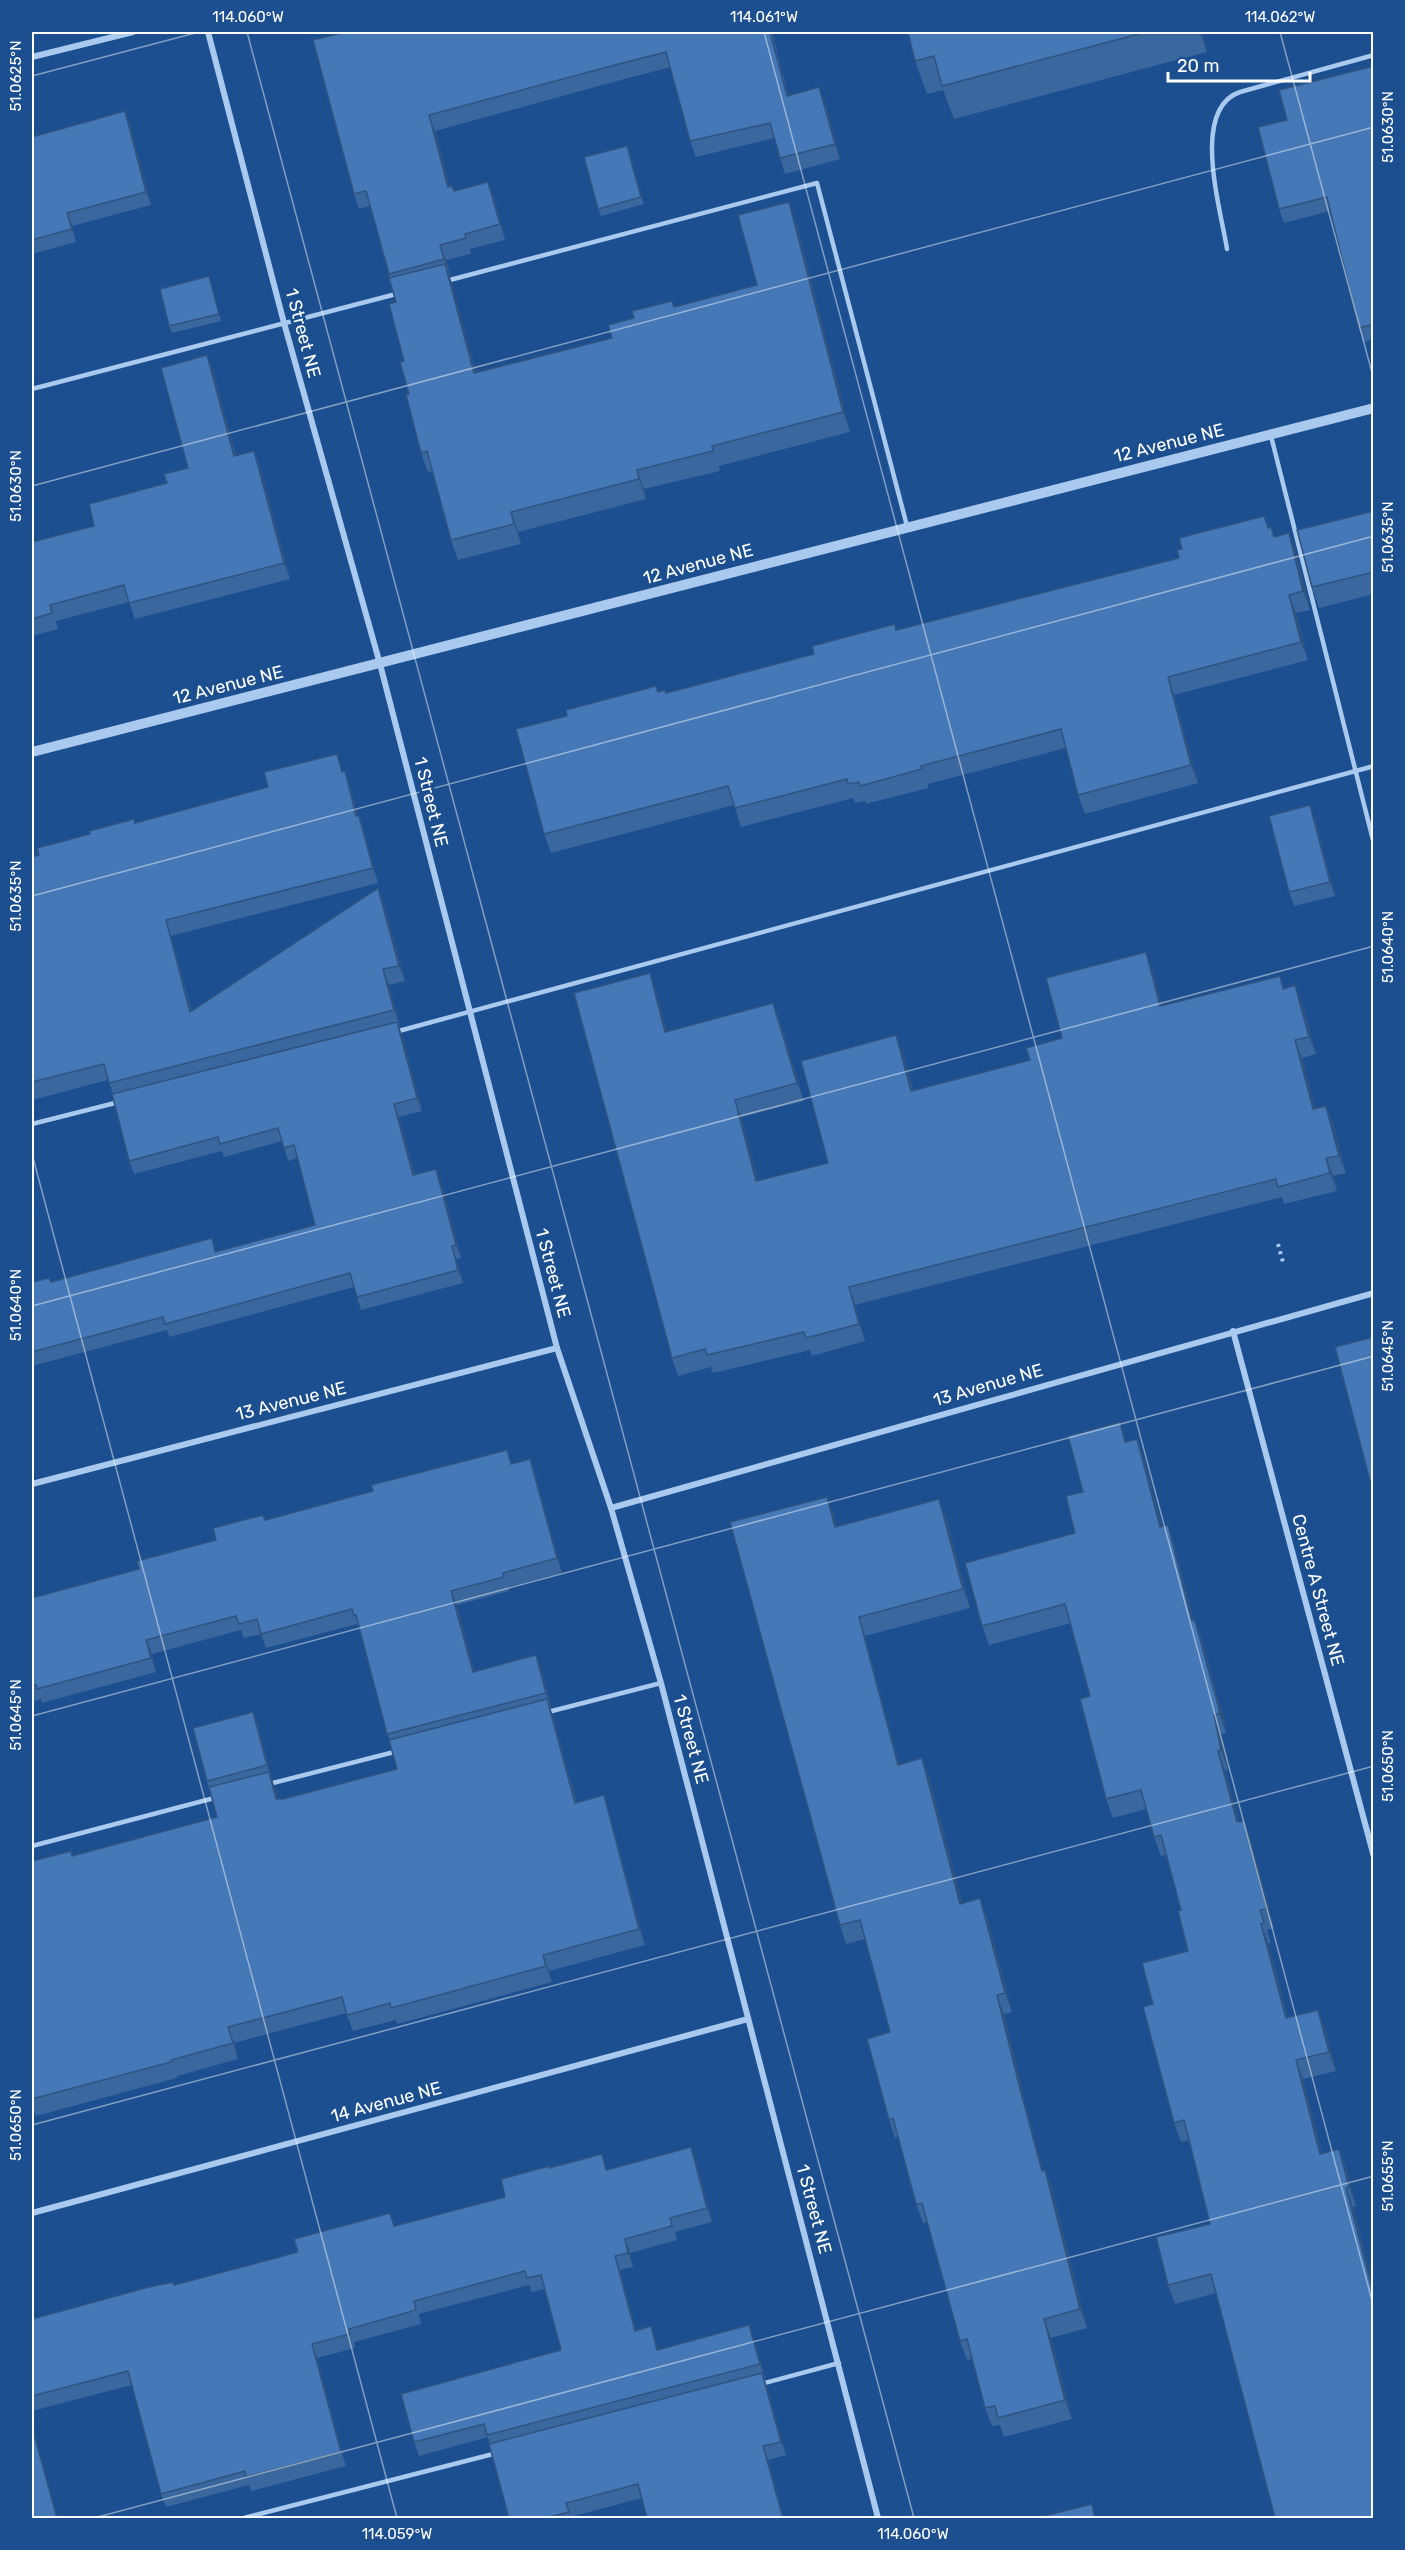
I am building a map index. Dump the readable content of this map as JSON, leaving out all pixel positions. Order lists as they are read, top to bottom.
{
  "streets": {
    "street": [
      "1 Street NE",
      "12 Avenue NE",
      "13 Avenue NE",
      "Centre A Street NE",
      "14 Avenue NE"
    ]
  },
  "crossings": [
    ["1 Street NE", "12 Avenue NE"],
    ["1 Street NE", "13 Avenue NE"],
    ["1 Street NE", "14 Avenue NE"],
    ["13 Avenue NE", "Centre A Street NE"]
  ],
  "scale_bar": "20 m",
  "coordinates": [
    "114.060°W",
    "114.061°W",
    "114.062°W",
    "51.0625°N",
    "51.0630°N",
    "51.0635°N",
    "51.0640°N",
    "51.0645°N",
    "51.0650°N",
    "51.0655°N",
    "114.059°W"
  ]
}
